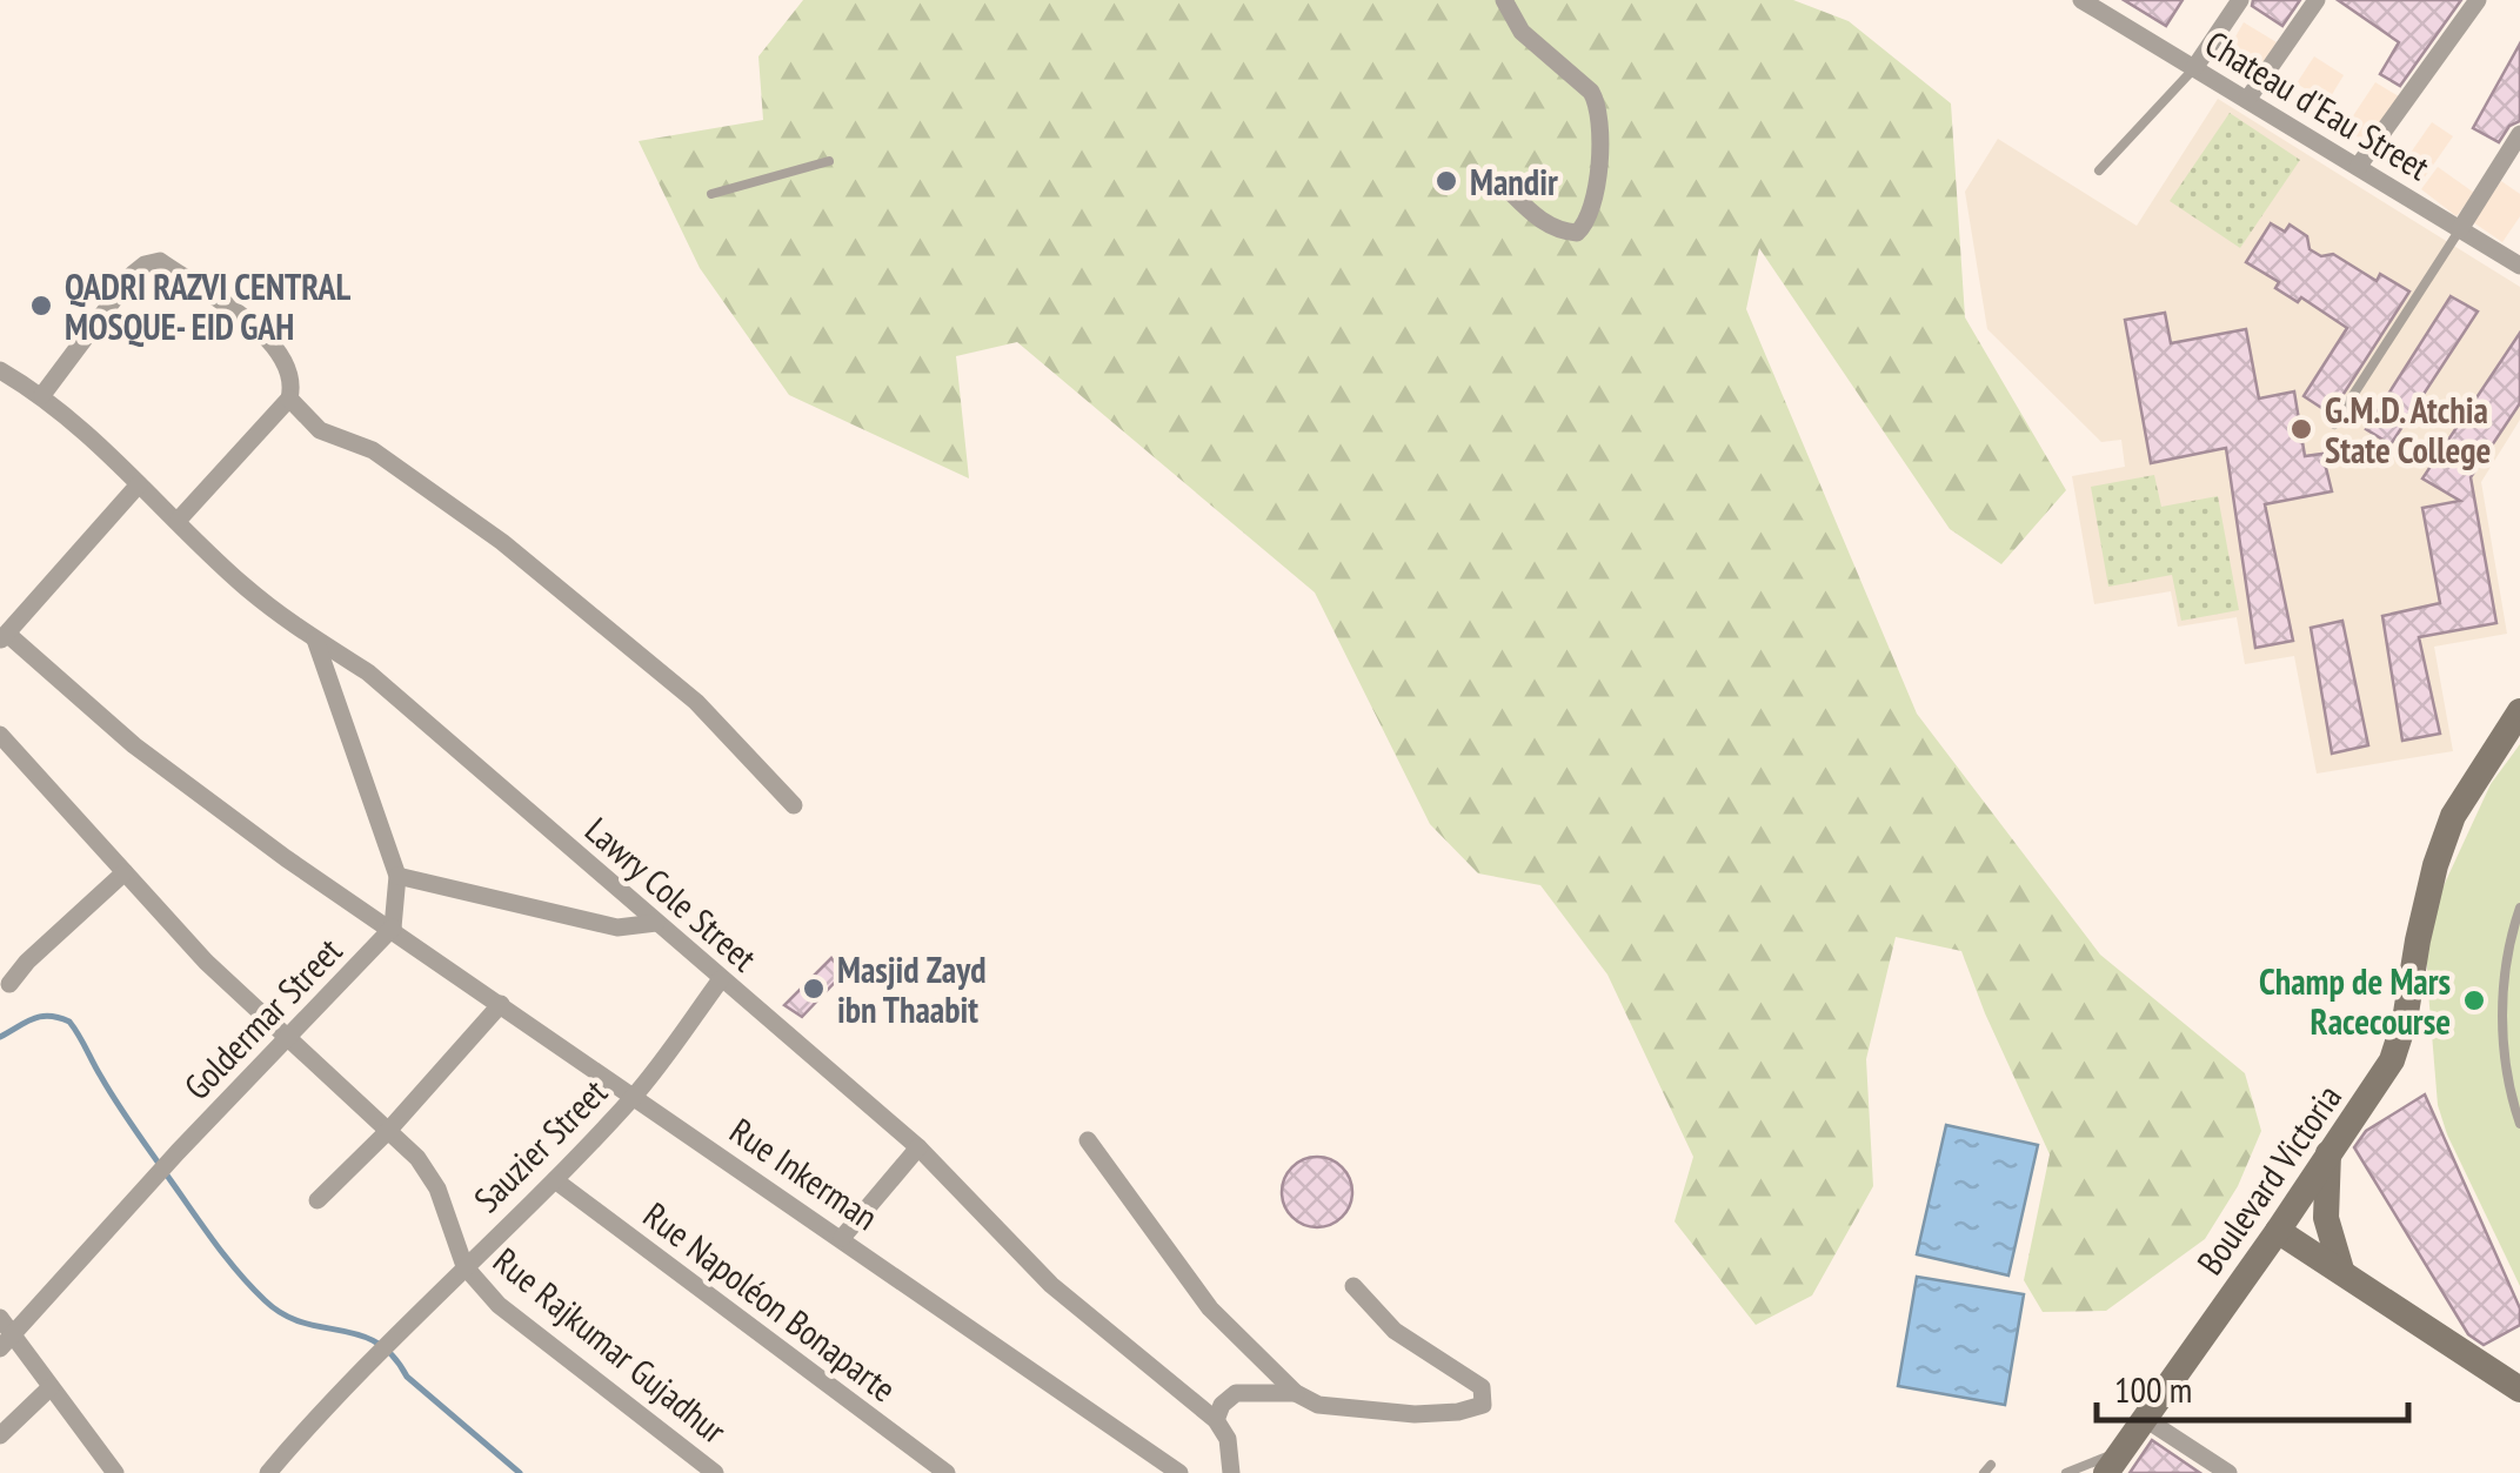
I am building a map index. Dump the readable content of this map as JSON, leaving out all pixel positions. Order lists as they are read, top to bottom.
{
  "streets": {
    "main road": ["Boulevard Victoria"],
    "street": [
      "Chateau d'Eau Street",
      "Lawry Cole Street",
      "Goldermar Street",
      "Sauzier Street",
      "Rue Inkerman",
      "Rue Napoléon Bonaparte",
      "Rue Rajkumar Gujadhur"
    ]
  },
  "crossings": [
    ["Lawry Cole Street", "Sauzier Street"],
    ["Goldermar Street", "Rue Inkerman"],
    ["Sauzier Street", "Rue Inkerman"],
    ["Sauzier Street", "Rue Napoléon Bonaparte"],
    ["Sauzier Street", "Rue Rajkumar Gujadhur"]
  ],
  "places": [
    "Mandir",
    "QADRI RAZVI CENTRAL MOSQUE- EID GAH",
    "G.M.D. Atchia State College",
    "Masjid Zayd ibn Thaabit",
    "Champ de Mars Racecourse"
  ],
  "scale_bar": "100 m"
}
